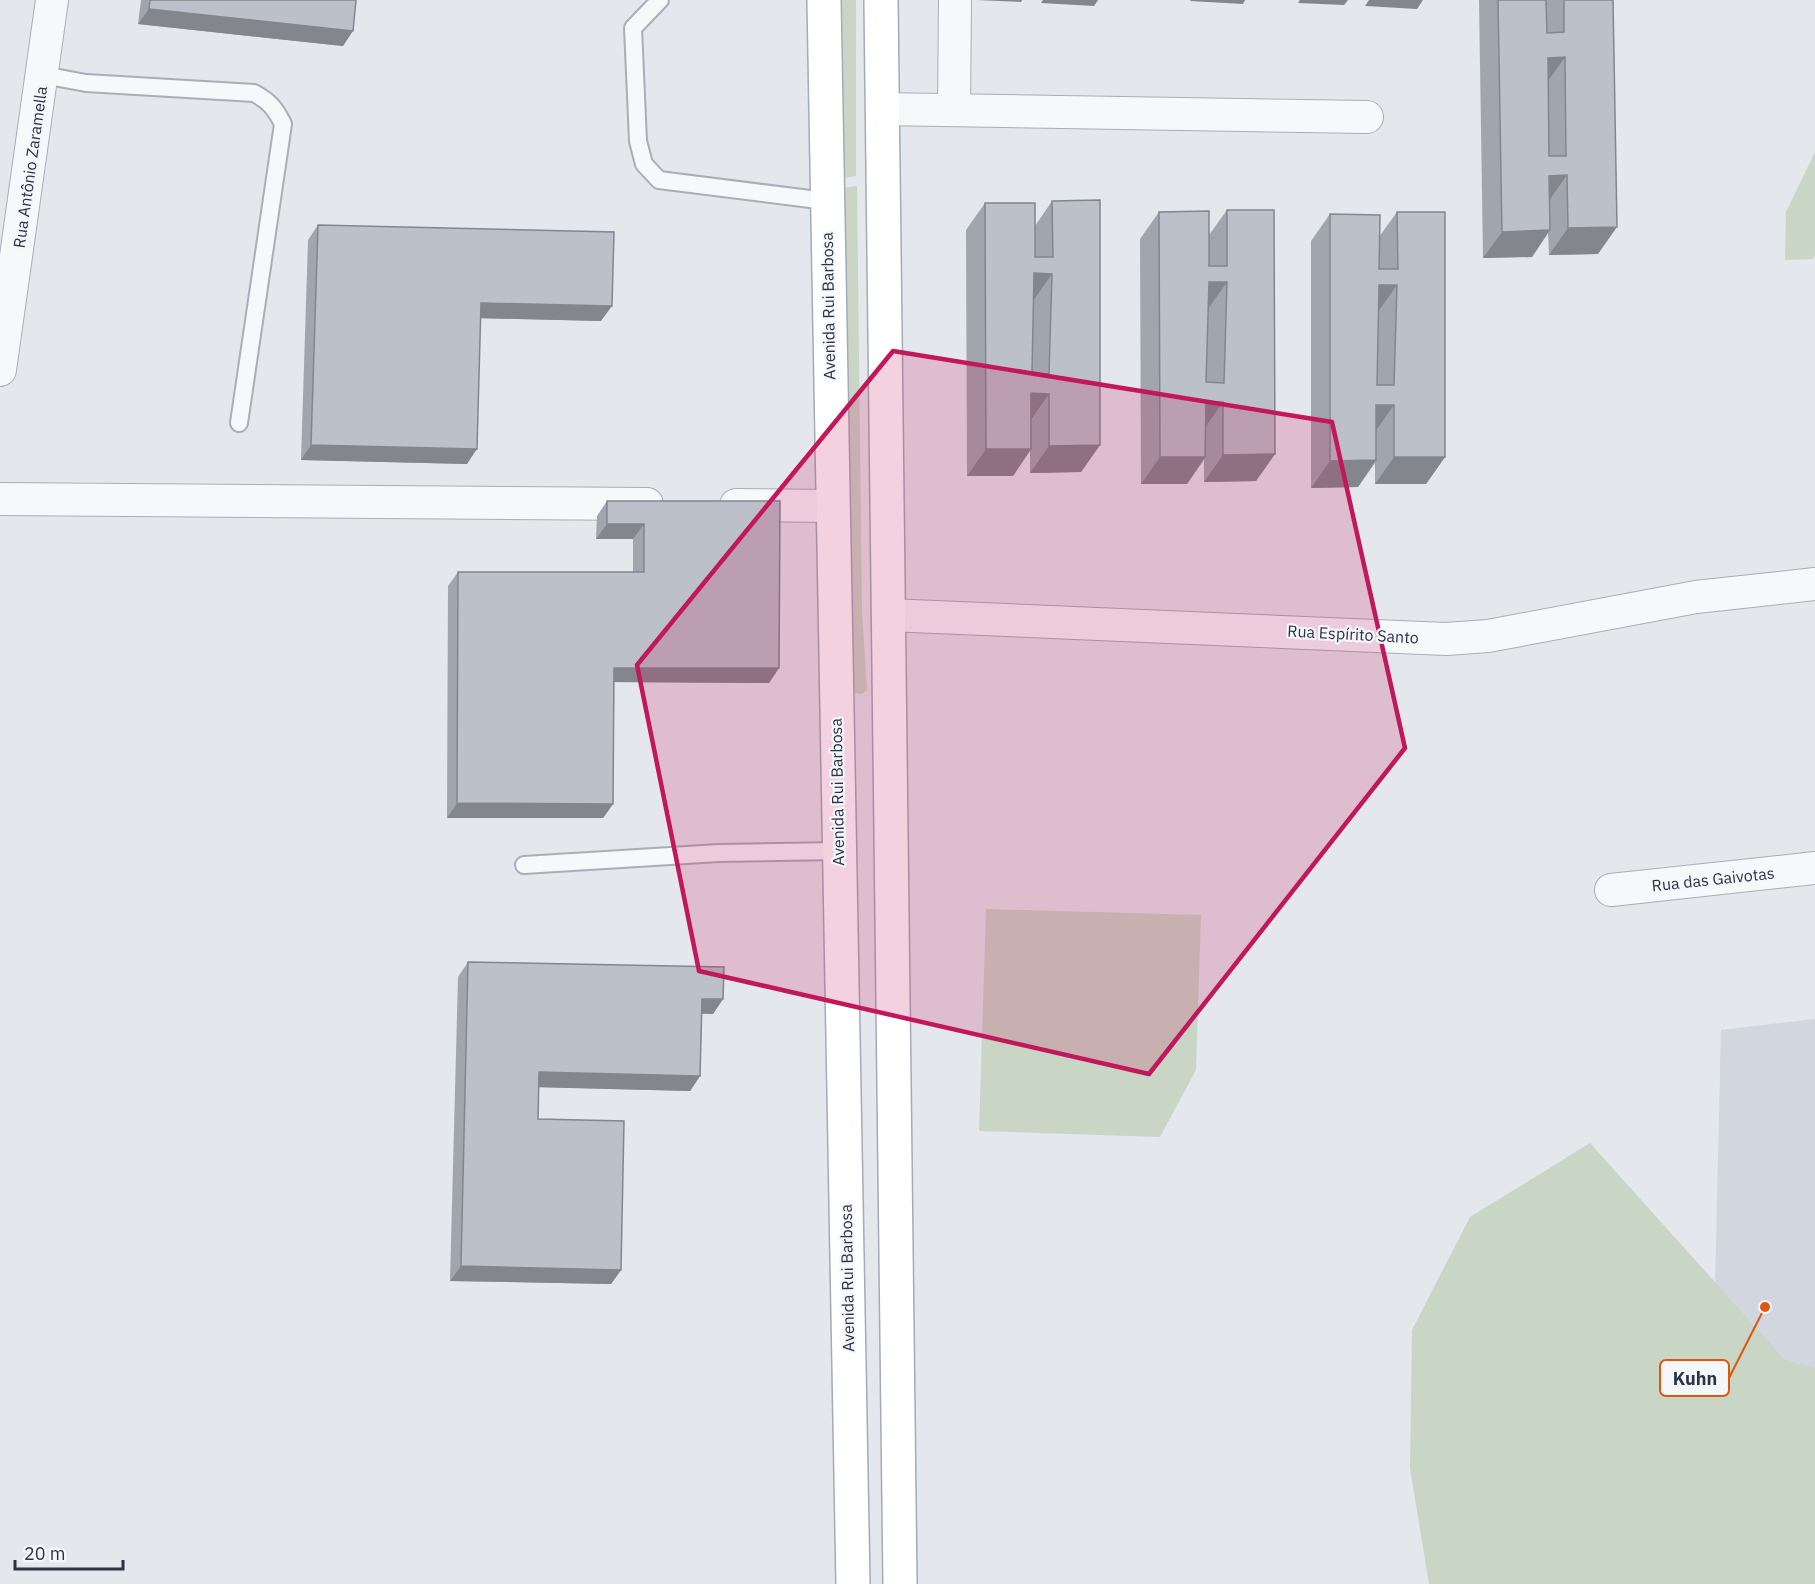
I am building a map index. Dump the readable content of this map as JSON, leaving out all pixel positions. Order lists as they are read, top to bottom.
{
  "streets": {
    "main road": ["Avenida Rui Barbosa"],
    "street": ["Rua Antônio Zaramella", "Rua Espírito Santo", "Rua das Gaivotas"]
  },
  "places": ["Kuhn"],
  "scale_bar": "20 m"
}
